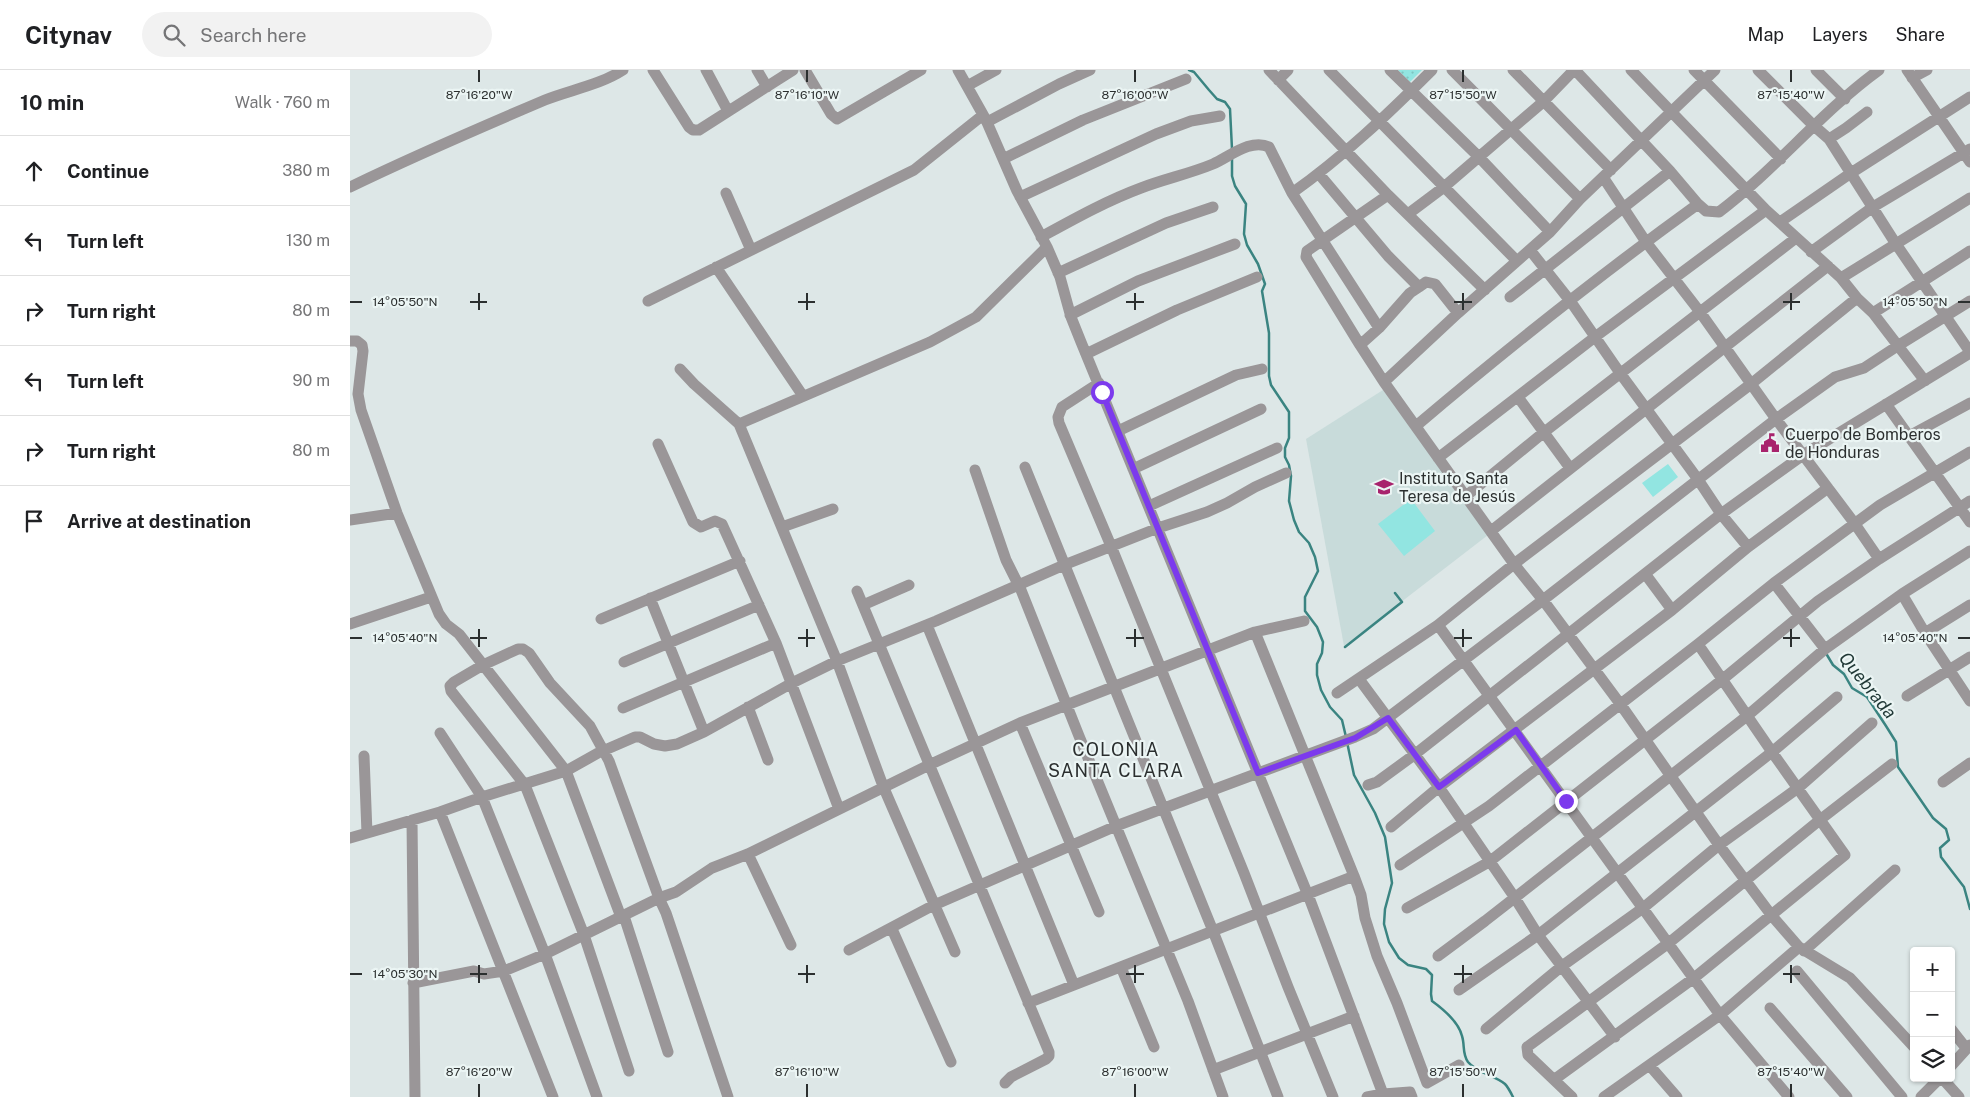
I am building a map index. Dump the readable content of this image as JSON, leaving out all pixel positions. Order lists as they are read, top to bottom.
{
  "districts": ["COLONIA SANTA CLARA"],
  "water": ["Quebrada"],
  "places": {
    "public building": ["Cuerpo de Bomberos de Honduras"],
    "school or university": ["Instituto Santa Teresa de Jesús"]
  },
  "page": {
    "header": "Citynav",
    "search": "Search here",
    "nav": ["Map", "Layers", "Share"],
    "heading": ["10 min", "Walk · 760 m"],
    "list": [
      ["Continue", "380 m"],
      ["Turn left", "130 m"],
      ["Turn right", "80 m"],
      ["Turn left", "90 m"],
      ["Turn right", "80 m"],
      "Arrive at destination"
    ],
    "map_buttons": ["+", "−"]
  },
  "coordinates": [
    "87°16'20\"W",
    "87°16'10\"W",
    "87°16'00\"W",
    "87°15'50\"W",
    "87°15'40\"W",
    "14°05'50\"N",
    "14°05'40\"N",
    "14°05'30\"N"
  ]
}
